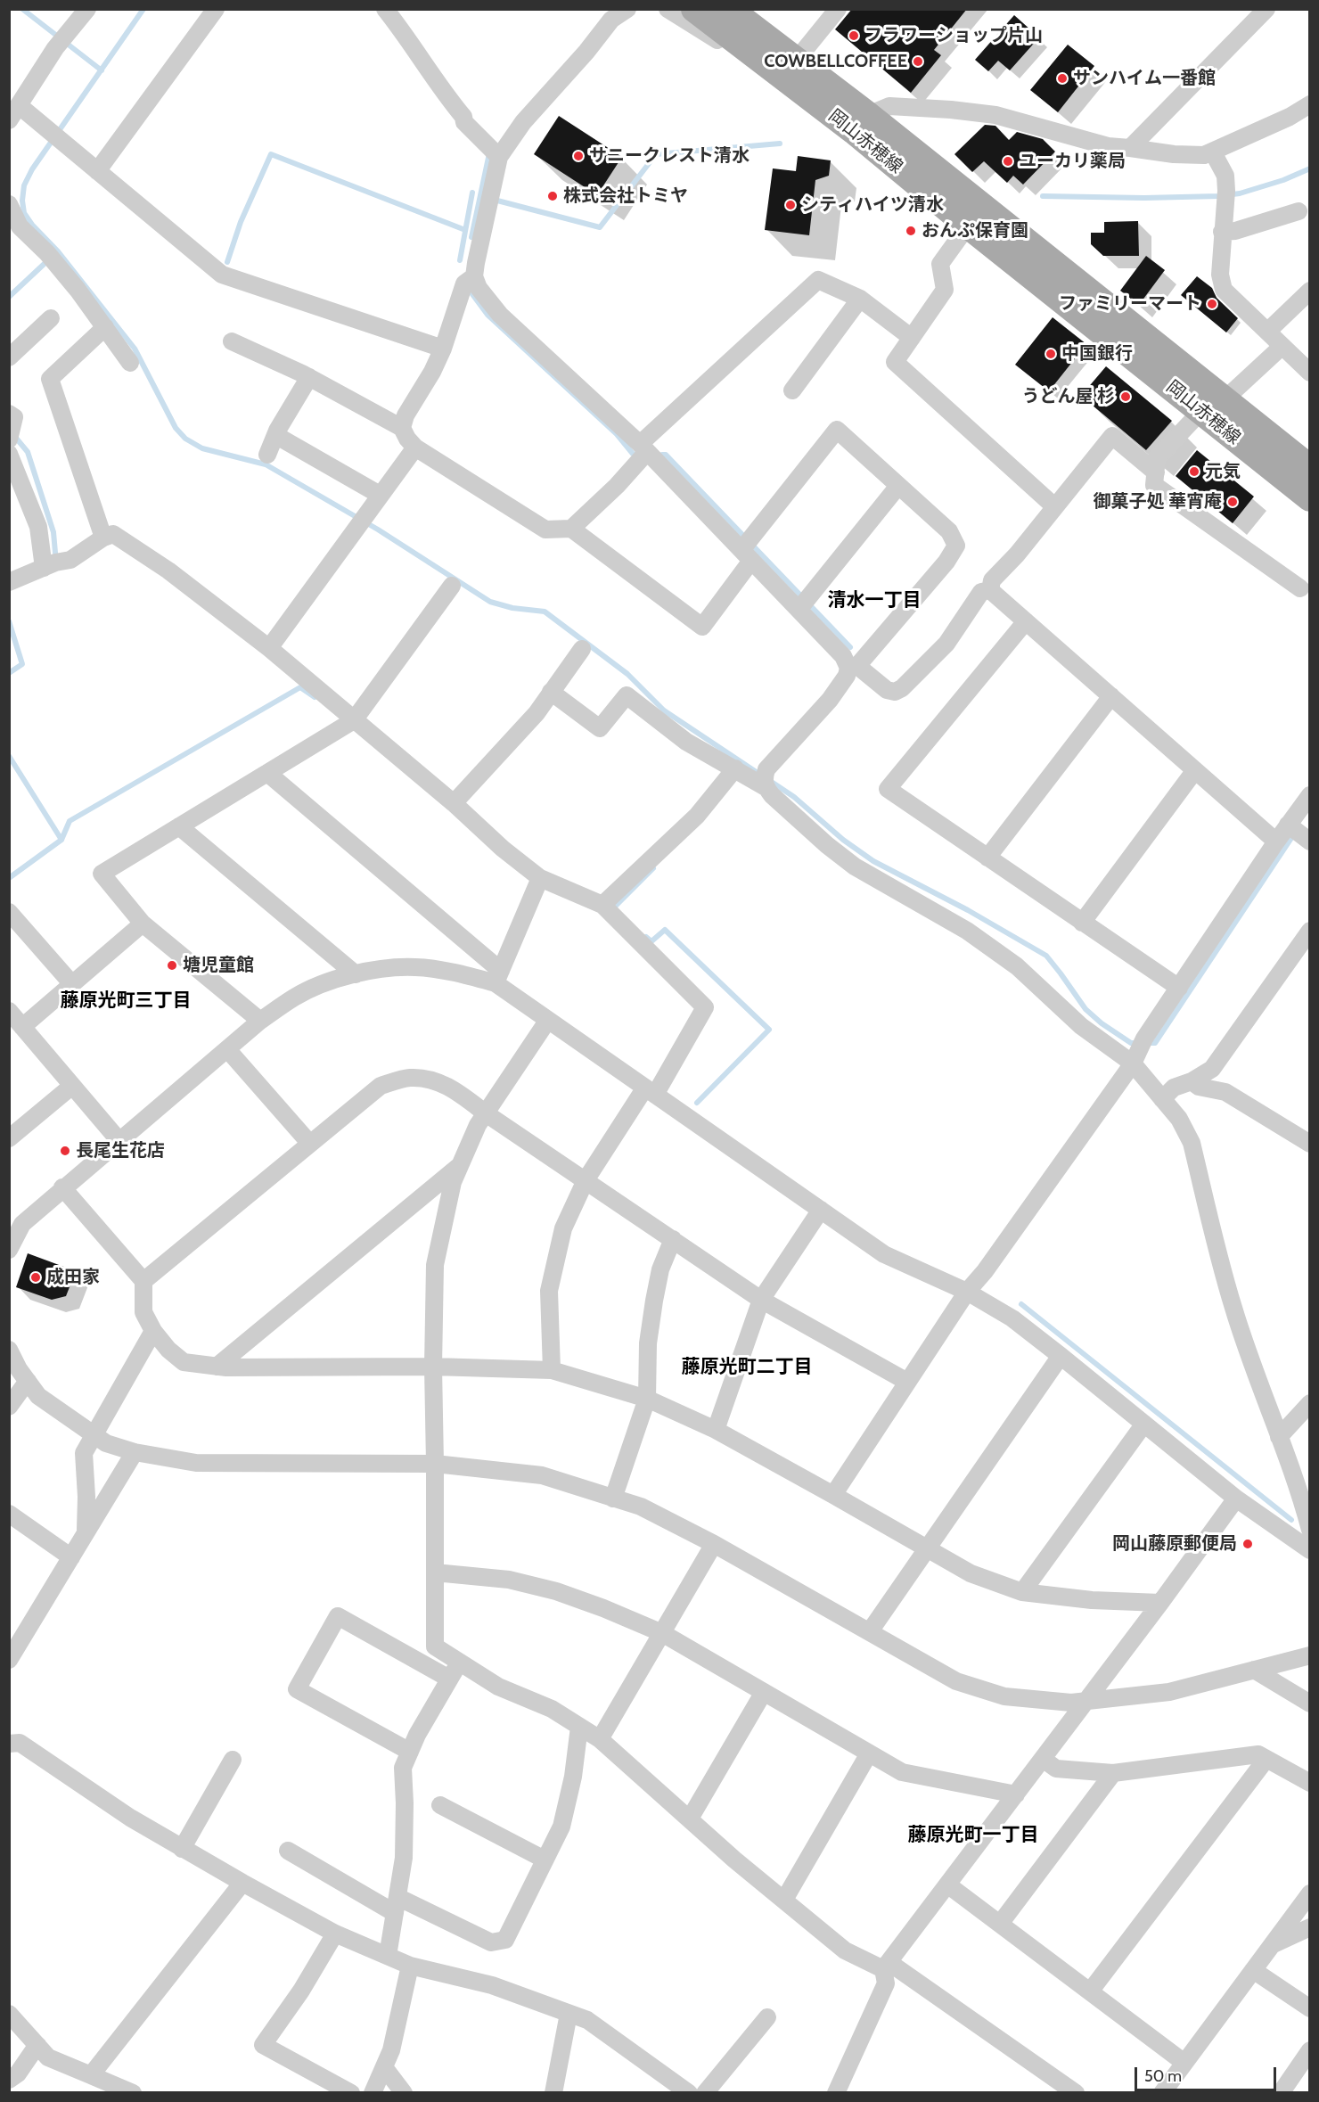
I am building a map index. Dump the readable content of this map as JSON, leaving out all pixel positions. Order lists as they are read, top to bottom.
{
  "streets": {
    "main road": ["岡山赤穂線"]
  },
  "districts": [
    "清水一丁目",
    "藤原光町三丁目",
    "藤原光町二丁目",
    "藤原光町一丁目"
  ],
  "places": [
    "フラワーショップ片山",
    "COWBELLCOFFEE",
    "サンハイム一番館",
    "サニークレスト清水",
    "ユーカリ薬局",
    "株式会社トミヤ",
    "シティハイツ清水",
    "おんぷ保育園",
    "ファミリーマート",
    "中国銀行",
    "うどん屋 杉",
    "元気",
    "御菓子処 華宵庵",
    "塘児童館",
    "長尾生花店",
    "成田家",
    "岡山藤原郵便局"
  ],
  "scale_bar": "50 m"
}
